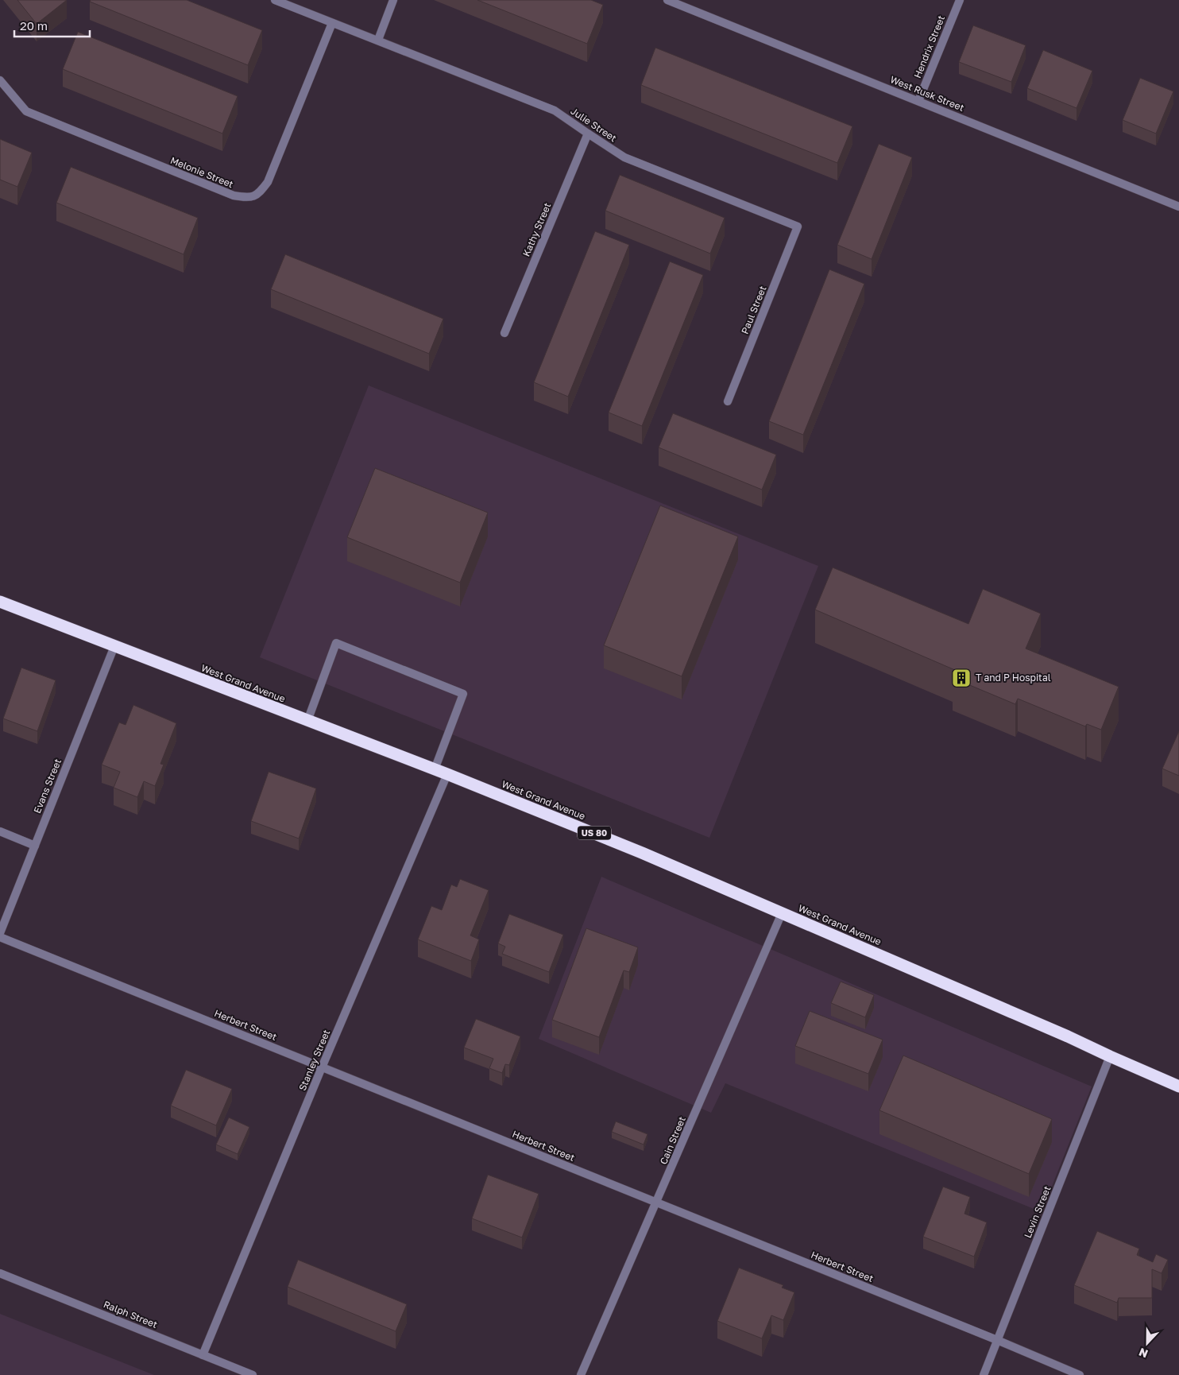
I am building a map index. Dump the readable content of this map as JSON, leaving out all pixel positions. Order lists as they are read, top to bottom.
{
  "streets": {
    "highway": ["West Grand Avenue", "US 80"],
    "street": [
      "Hendrix Street",
      "West Rusk Street",
      "Julie Street",
      "Melonie Street",
      "Kathy Street",
      "Paul Street",
      "Evans Street",
      "Herbert Street",
      "Stanley Street",
      "Cain Street",
      "Levin Street",
      "Ralph Street"
    ]
  },
  "crossings": [
    ["Hendrix Street", "West Rusk Street"],
    ["Julie Street", "Melonie Street"],
    ["Julie Street", "Kathy Street"],
    ["Julie Street", "Paul Street"],
    ["West Grand Avenue", "Evans Street"],
    ["West Grand Avenue", "Stanley Street"],
    ["West Grand Avenue", "Cain Street"],
    ["West Grand Avenue", "Levin Street"],
    ["Herbert Street", "Stanley Street"],
    ["Herbert Street", "Cain Street"],
    ["Herbert Street", "Levin Street"],
    ["Stanley Street", "Ralph Street"]
  ],
  "places": {
    "building": ["T and P Hospital"]
  },
  "scale_bar": "20 m",
  "north": "bottom"
}
